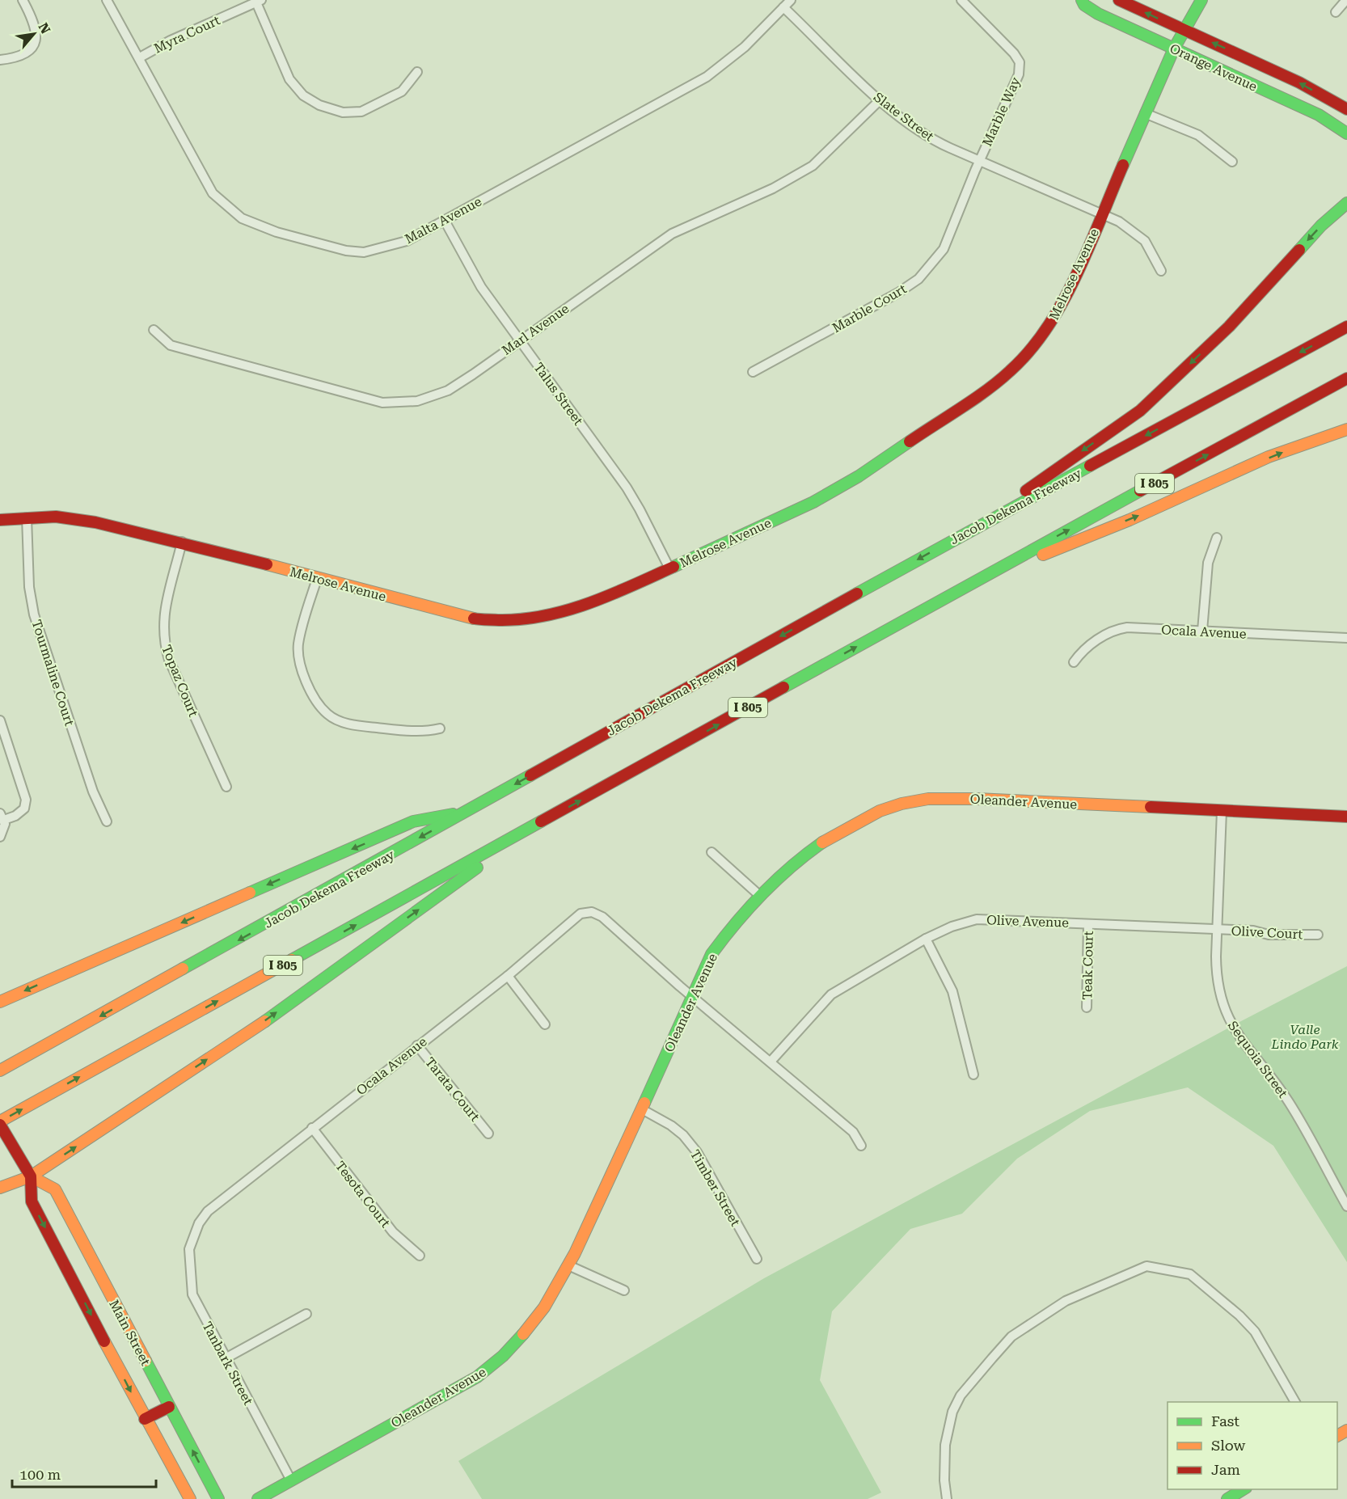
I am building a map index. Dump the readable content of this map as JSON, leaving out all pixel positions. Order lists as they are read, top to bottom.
{
  "streets": {
    "main road": [
      "Orange Avenue",
      "Melrose Avenue",
      "I 805",
      "Jacob Dekema Freeway",
      "Oleander Avenue",
      "Main Street"
    ],
    "street": [
      "Myra Court",
      "Marble Way",
      "Slate Street",
      "Malta Avenue",
      "Marble Court",
      "Marl Avenue",
      "Talus Street",
      "Ocala Avenue",
      "Tourmaline Court",
      "Topaz Court",
      "Olive Avenue",
      "Olive Court",
      "Teak Court",
      "Sequoia Street",
      "Tarata Court",
      "Timber Street",
      "Tesota Court",
      "Tanbark Street"
    ]
  },
  "crossings": [
    ["Myra Court", "Malta Avenue"],
    ["Orange Avenue", "Melrose Avenue"],
    ["Marble Way", "Slate Street"],
    ["Marble Way", "Marble Court"],
    ["Slate Street", "Malta Avenue"],
    ["Slate Street", "Melrose Avenue"],
    ["Slate Street", "Marble Court"],
    ["Slate Street", "Marl Avenue"],
    ["Malta Avenue", "Talus Street"],
    ["Melrose Avenue", "Talus Street"],
    ["Melrose Avenue", "Tourmaline Court"],
    ["Melrose Avenue", "Topaz Court"],
    ["Marl Avenue", "Talus Street"],
    ["I 805", "Main Street"],
    ["Ocala Avenue", "Oleander Avenue"],
    ["Ocala Avenue", "Tarata Court"],
    ["Ocala Avenue", "Tesota Court"],
    ["Ocala Avenue", "Tanbark Street"],
    ["Oleander Avenue", "Sequoia Street"],
    ["Oleander Avenue", "Timber Street"],
    ["Oleander Avenue", "Tanbark Street"],
    ["Olive Avenue", "Olive Court"],
    ["Olive Avenue", "Teak Court"],
    ["Olive Avenue", "Sequoia Street"],
    ["Olive Court", "Sequoia Street"]
  ],
  "parks": ["Valle Lindo Park"],
  "legend": ["Fast", "Slow", "Jam"],
  "scale_bar": "100 m",
  "north": "top right"
}
